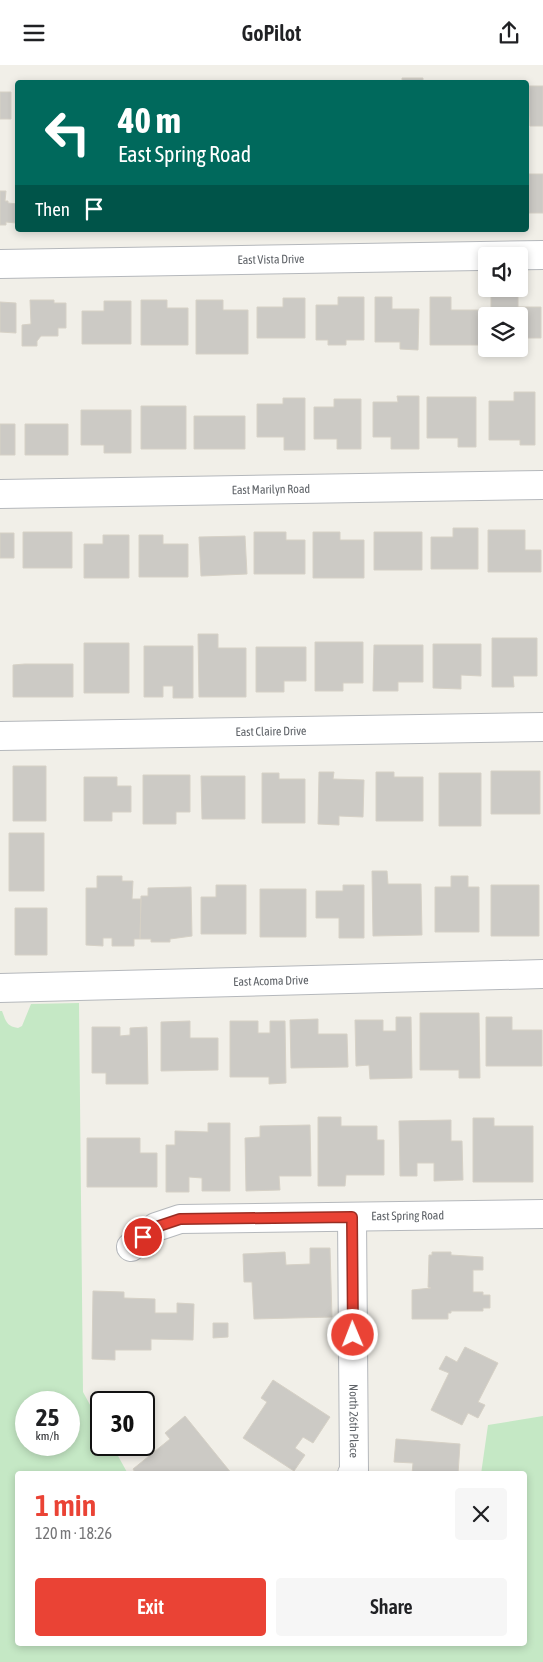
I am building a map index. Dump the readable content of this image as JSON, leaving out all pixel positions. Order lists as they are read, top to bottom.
{
  "streets": {
    "street": [
      "East Vista Drive",
      "East Marilyn Road",
      "East Claire Drive",
      "East Acoma Drive",
      "East Spring Road",
      "North 26th Place"
    ]
  },
  "crossings": [
    ["East Spring Road", "North 26th Place"]
  ],
  "page": {
    "header": "GoPilot",
    "turn": ["40 m", "East Spring Road"],
    "then": "Then",
    "speed": "25 km/h",
    "limit": "30",
    "heading": ["1 min", "120 m · 18:26"],
    "buttons": ["Exit", "Share"]
  }
}
